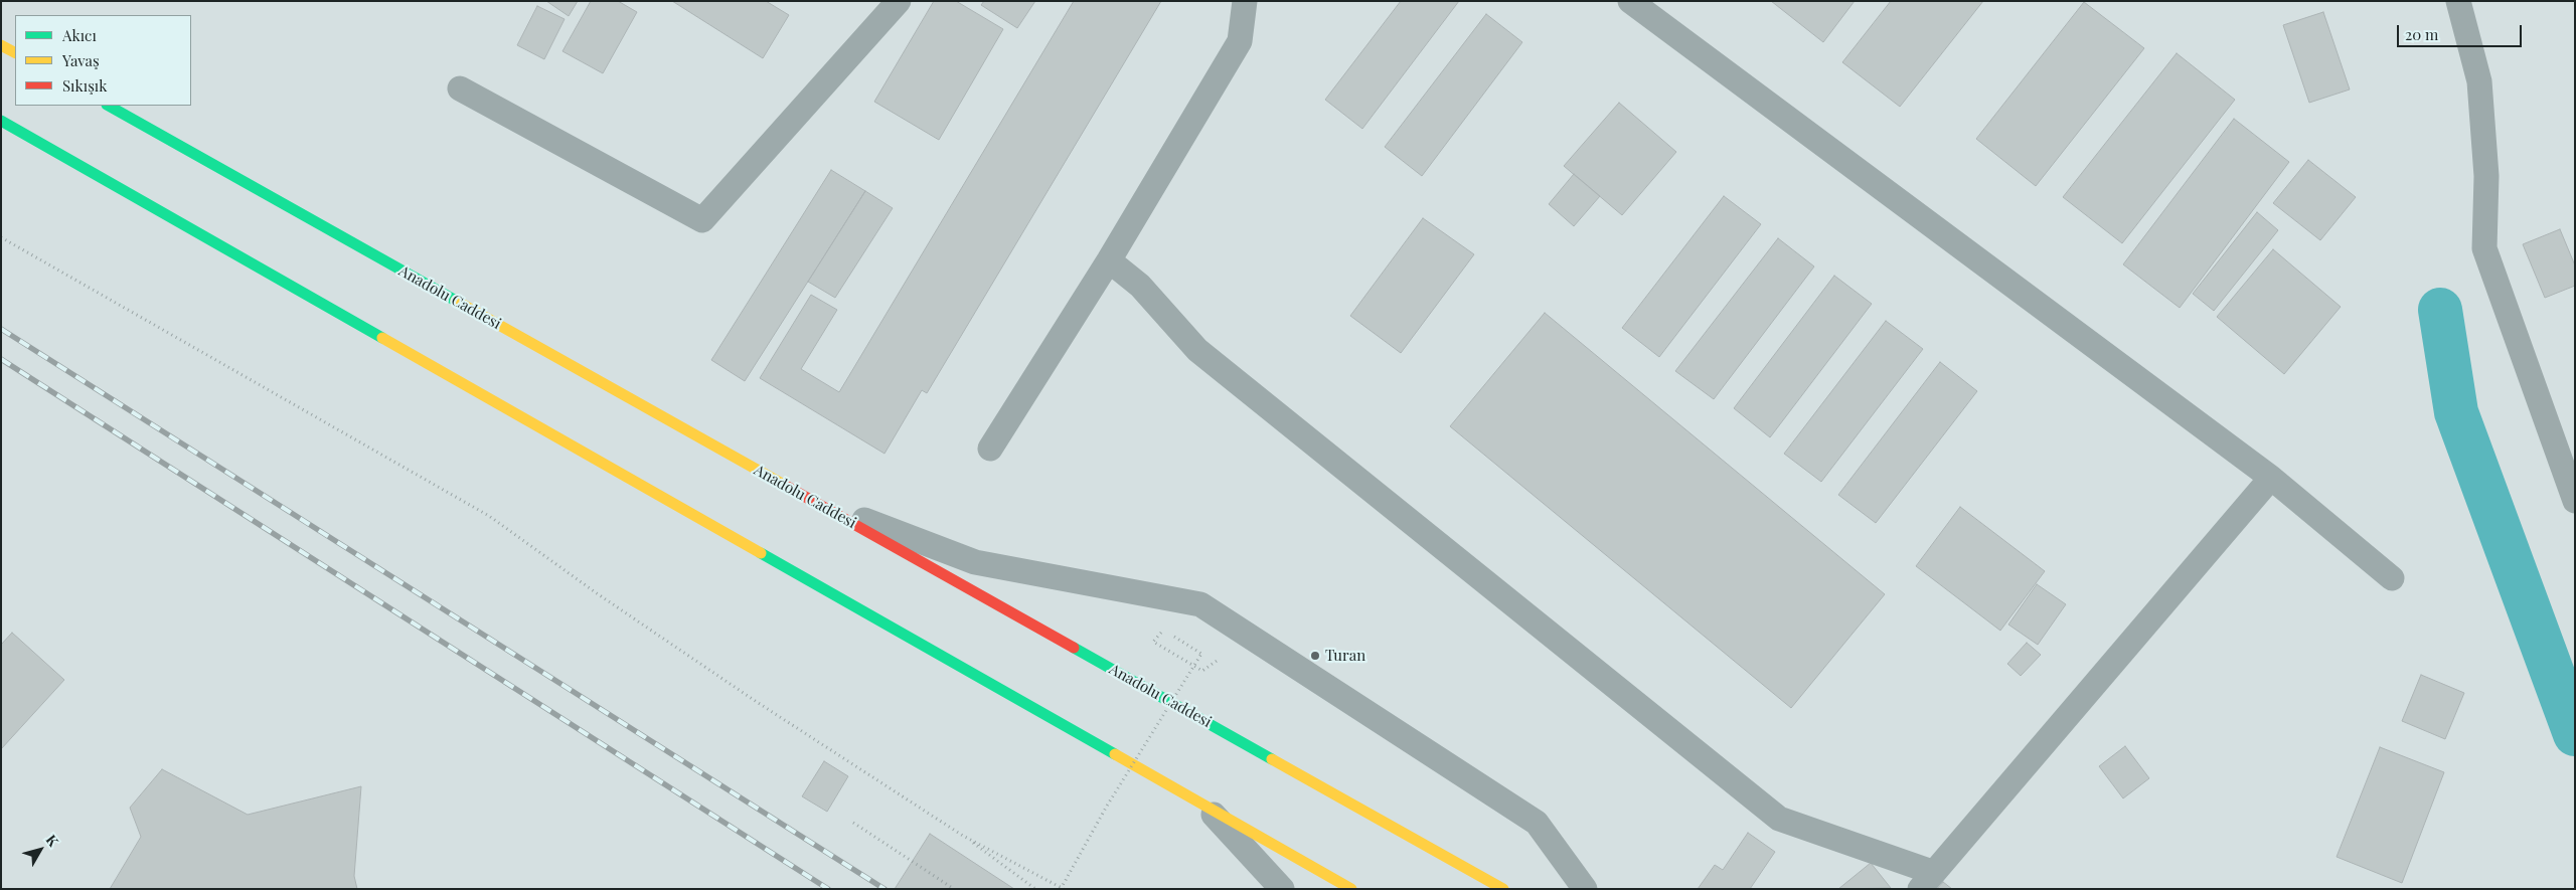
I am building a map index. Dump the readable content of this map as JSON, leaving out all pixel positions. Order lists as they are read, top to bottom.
{
  "streets": {
    "highway": ["Anadolu Caddesi"]
  },
  "places": ["Turan"],
  "legend": ["Akıcı", "Yavaş", "Sıkışık"],
  "scale_bar": "20 m",
  "north": "top right"
}
